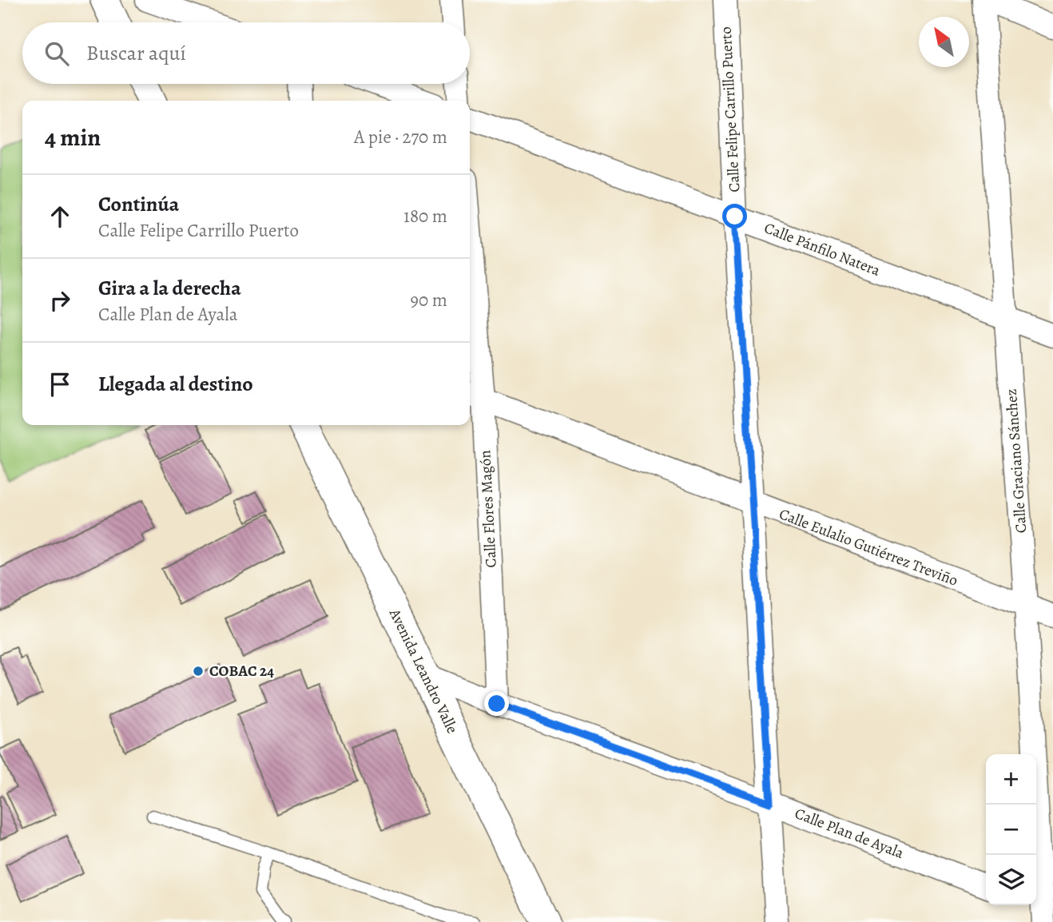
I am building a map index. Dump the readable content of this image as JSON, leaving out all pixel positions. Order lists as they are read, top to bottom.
{
  "streets": {
    "street": [
      "Calle Felipe Carrillo Puerto",
      "Calle Pánfilo Natera",
      "Calle Graciano Sánchez",
      "Calle Flores Magón",
      "Calle Eulalio Gutiérrez Treviño",
      "Avenida Leandro Valle",
      "Calle Plan de Ayala"
    ]
  },
  "crossings": [
    ["Calle Felipe Carrillo Puerto", "Calle Pánfilo Natera"],
    ["Calle Felipe Carrillo Puerto", "Calle Eulalio Gutiérrez Treviño"],
    ["Calle Felipe Carrillo Puerto", "Calle Plan de Ayala"],
    ["Calle Pánfilo Natera", "Calle Graciano Sánchez"],
    ["Calle Graciano Sánchez", "Calle Eulalio Gutiérrez Treviño"],
    ["Calle Flores Magón", "Calle Eulalio Gutiérrez Treviño"],
    ["Calle Flores Magón", "Calle Plan de Ayala"],
    ["Avenida Leandro Valle", "Calle Plan de Ayala"]
  ],
  "places": ["COBAC 24"],
  "north": "top left",
  "page": {
    "search": "Buscar aquí",
    "heading": ["4 min", "A pie · 270 m"],
    "list": [
      ["Continúa", "Calle Felipe Carrillo Puerto", "180 m"],
      ["Gira a la derecha", "Calle Plan de Ayala", "90 m"],
      "Llegada al destino"
    ],
    "map_buttons": ["+", "−"]
  }
}
